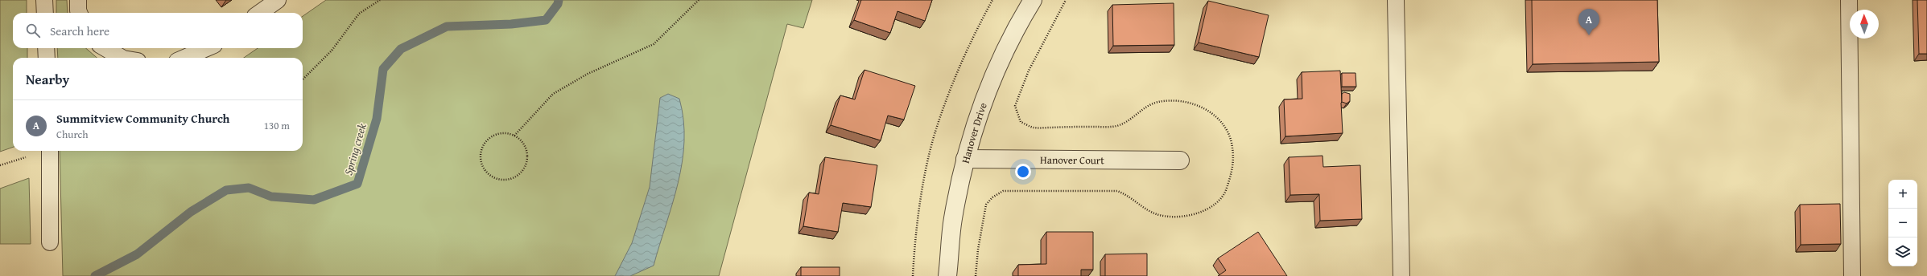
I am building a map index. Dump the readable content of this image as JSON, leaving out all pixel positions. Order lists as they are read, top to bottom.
{
  "streets": {
    "street": ["Hanover Drive", "Hanover Court"]
  },
  "crossings": [
    ["Hanover Drive", "Hanover Court"]
  ],
  "water": ["Spring creek"],
  "north": "top",
  "page": {
    "pins": "A",
    "search": "Search here",
    "heading": "Nearby",
    "list": [
      {
        "mark": "A",
        "name": "Summitview Community Church",
        "note": "Church",
        "value": "130 m"
      }
    ],
    "map_buttons": ["+", "−"]
  }
}
